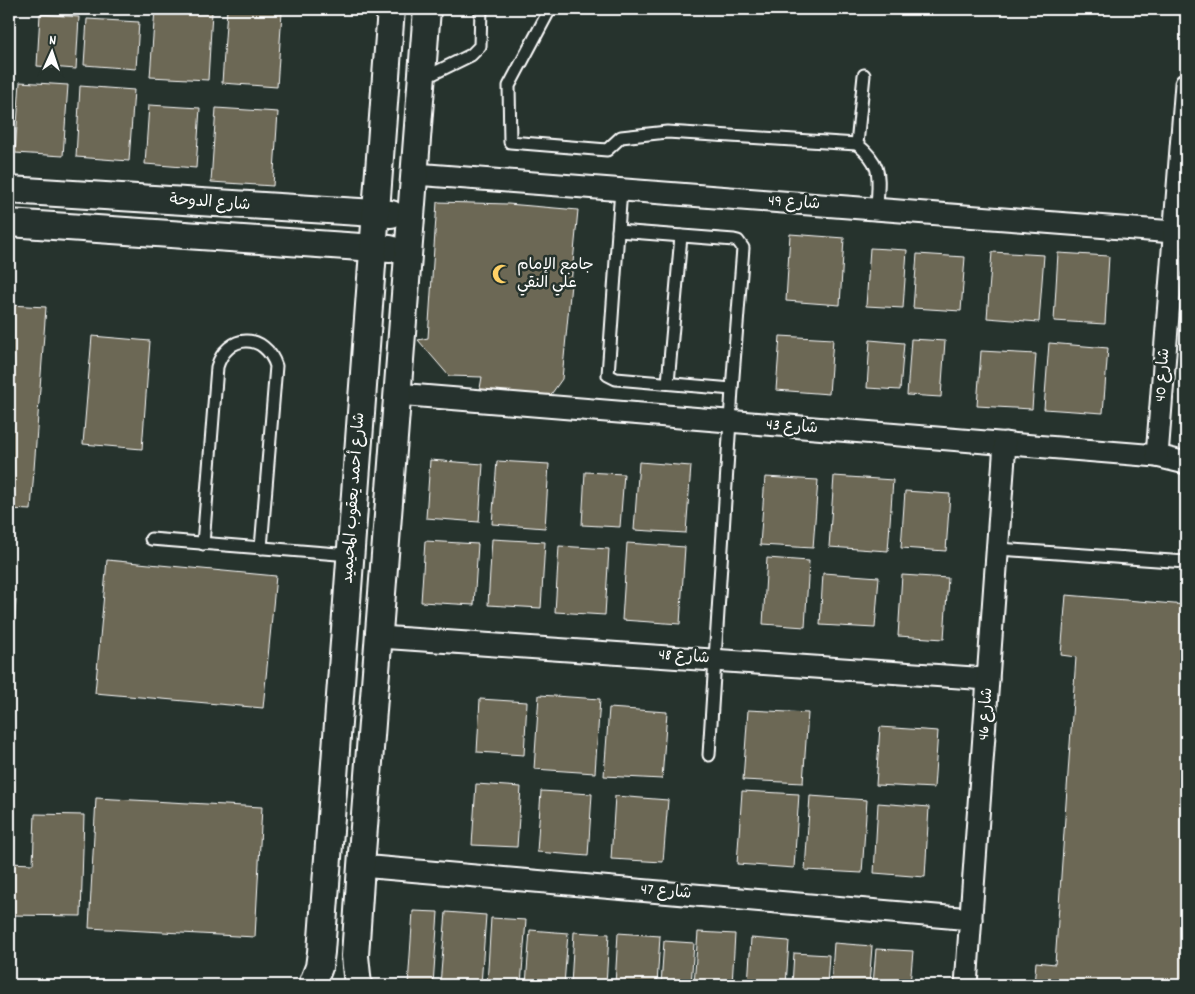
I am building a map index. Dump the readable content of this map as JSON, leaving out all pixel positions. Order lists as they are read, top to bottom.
{
  "streets": {
    "street": [
      "شارع الدوحة",
      "شارع 49",
      "شارع 40",
      "شارع 43",
      "شارع أحمد يعقوب المحيميد",
      "شارع 48",
      "شارع 46",
      "شارع 47"
    ]
  },
  "crossings": [
    ["شارع الدوحة", "شارع أحمد يعقوب المحيميد"],
    ["شارع 49", "شارع 40"],
    ["شارع 40", "شارع 43"],
    ["شارع 43", "شارع 46"],
    ["شارع 48", "شارع 46"],
    ["شارع 46", "شارع 47"]
  ],
  "places": {
    "mosque": ["جامع الإمام علي النقي"]
  },
  "north": "top"
}
